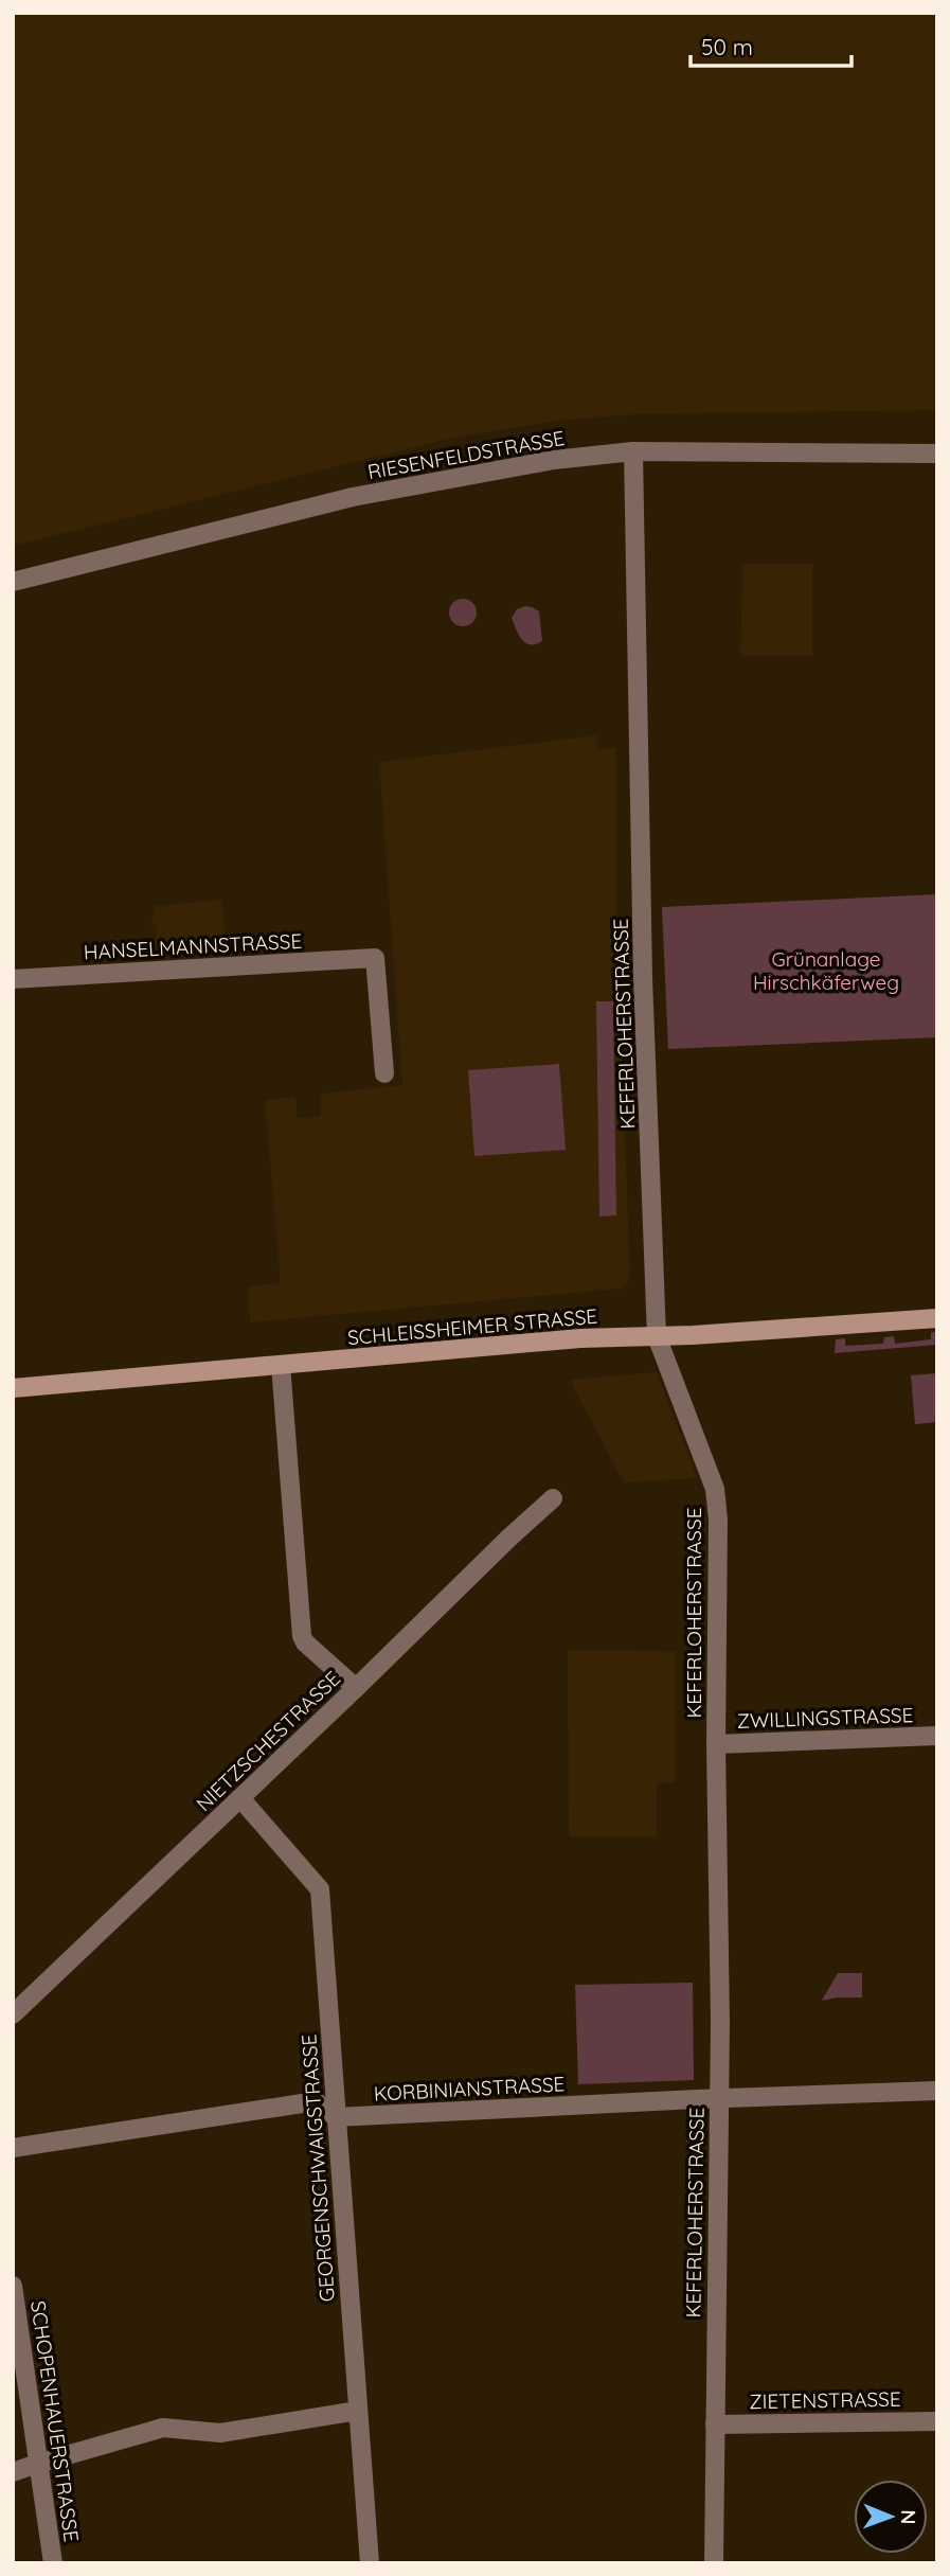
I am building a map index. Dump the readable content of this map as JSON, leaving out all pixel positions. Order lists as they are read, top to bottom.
{
  "streets": {
    "main road": ["SCHLEISSHEIMER STRASSE"],
    "street": [
      "RIESENFELDSTRASSE",
      "HANSELMANNSTRASSE",
      "KEFERLOHERSTRASSE",
      "ZWILLINGSTRASSE",
      "NIETZSCHESTRASSE",
      "KORBINIANSTRASSE",
      "GEORGENSCHWAIGSTRASSE",
      "ZIETENSTRASSE",
      "SCHOPENHAUERSTRASSE"
    ]
  },
  "crossings": [
    ["RIESENFELDSTRASSE", "KEFERLOHERSTRASSE"],
    ["KEFERLOHERSTRASSE", "SCHLEISSHEIMER STRASSE"],
    ["KEFERLOHERSTRASSE", "ZWILLINGSTRASSE"],
    ["KEFERLOHERSTRASSE", "KORBINIANSTRASSE"],
    ["KEFERLOHERSTRASSE", "ZIETENSTRASSE"],
    ["NIETZSCHESTRASSE", "GEORGENSCHWAIGSTRASSE"],
    ["KORBINIANSTRASSE", "GEORGENSCHWAIGSTRASSE"]
  ],
  "parks": ["Grünanlage Hirschkäferweg"],
  "scale_bar": "50 m",
  "north": "right"
}
